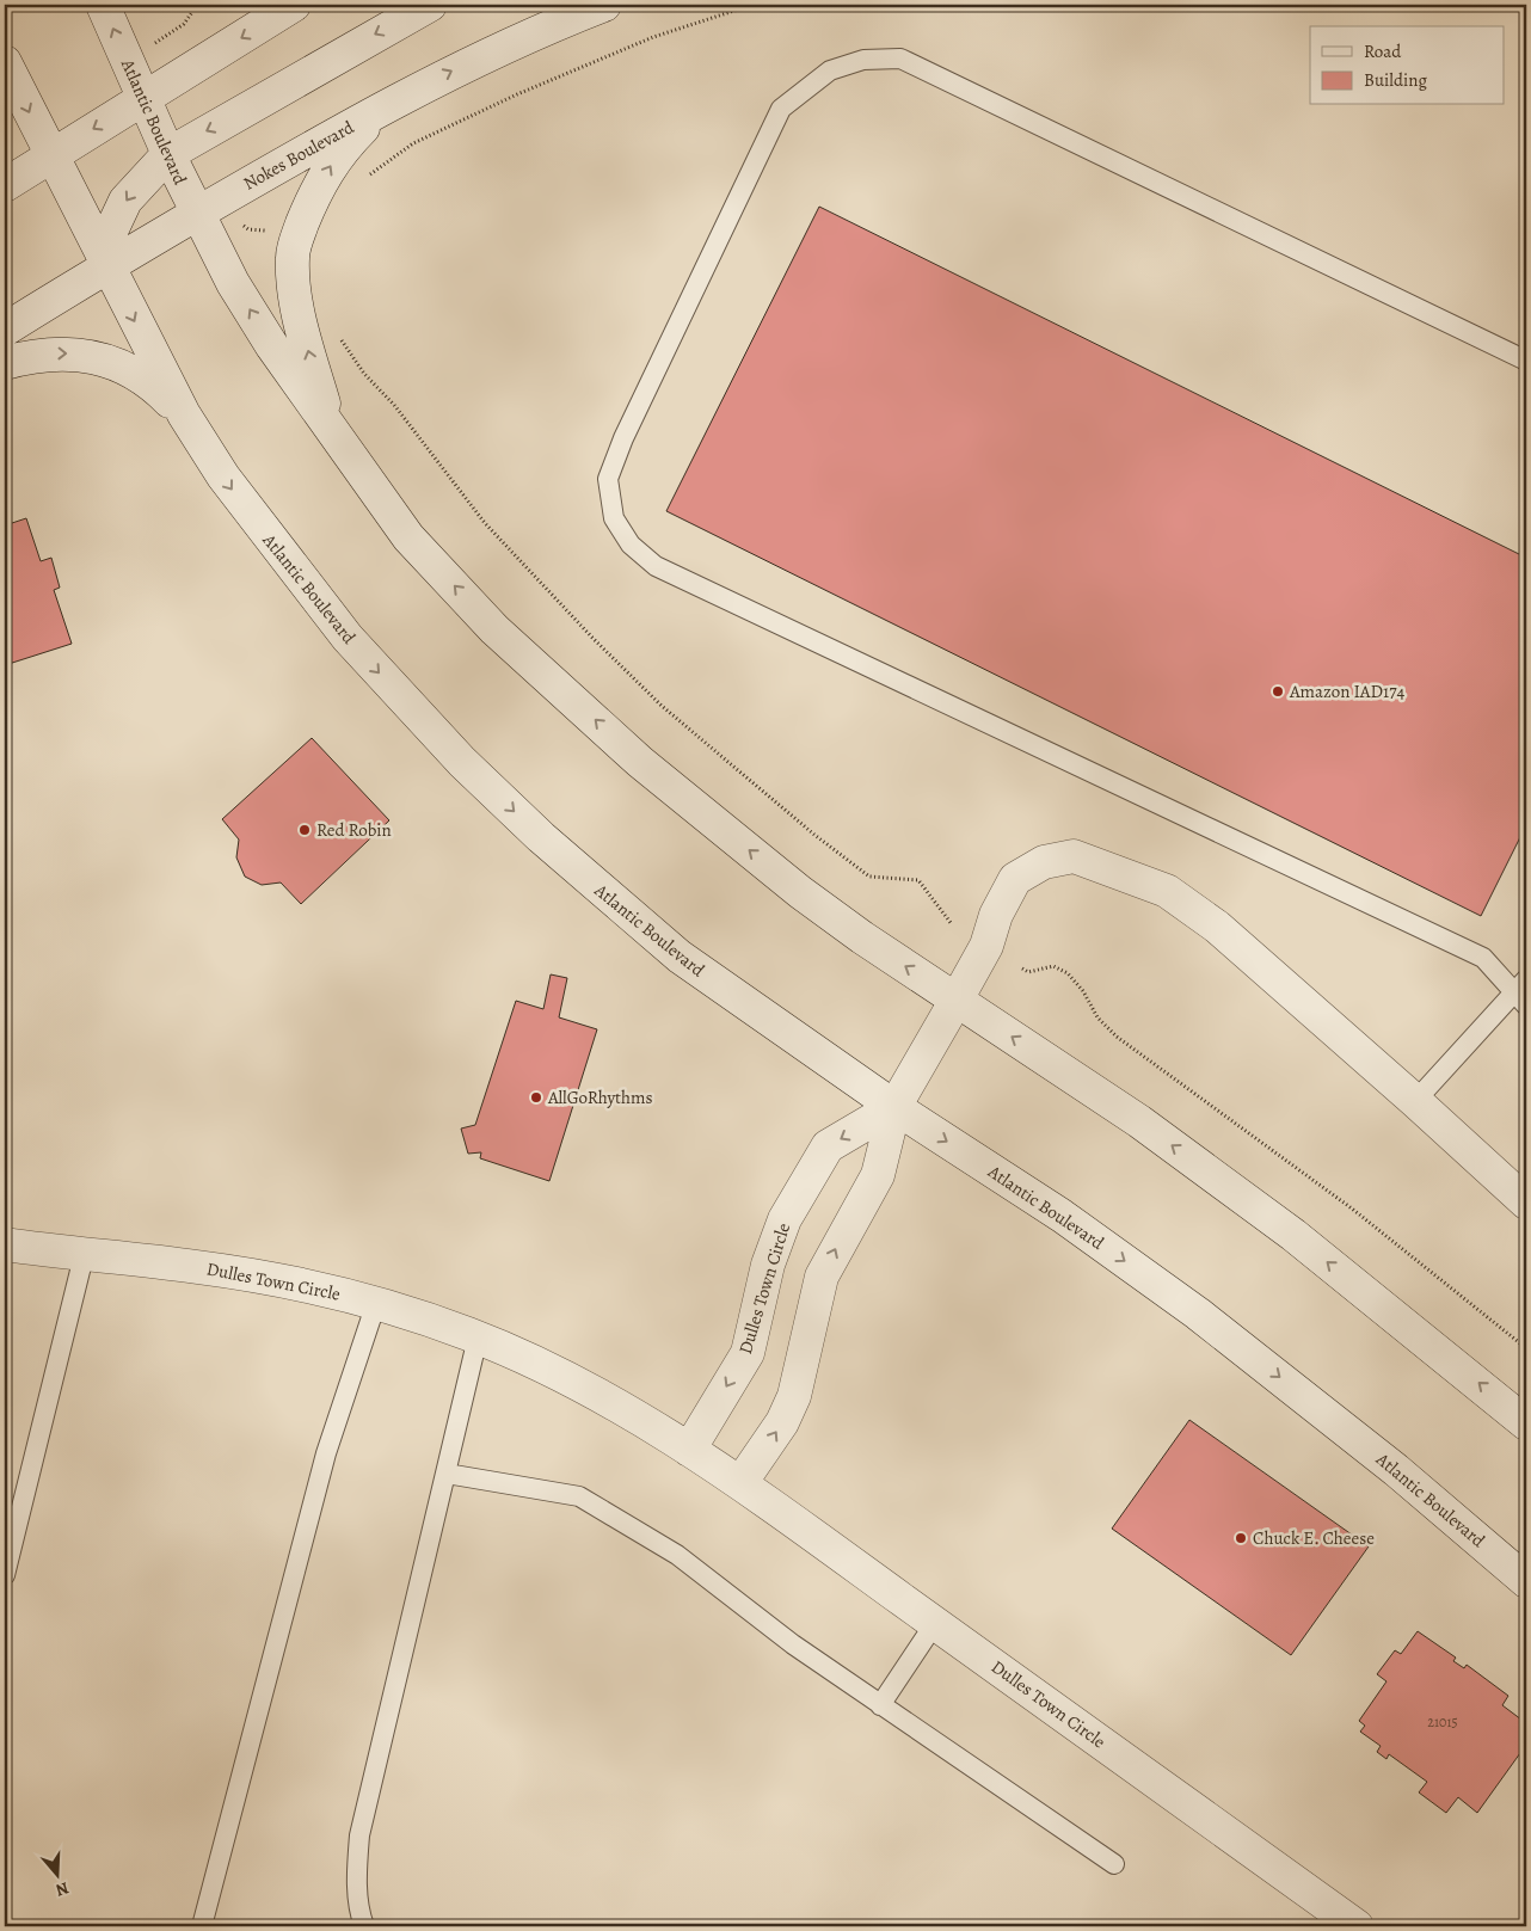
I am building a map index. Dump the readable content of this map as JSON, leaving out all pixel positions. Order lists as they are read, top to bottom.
{
  "streets": {
    "main road": ["Atlantic Boulevard", "Nokes Boulevard", "Dulles Town Circle"]
  },
  "crossings": [
    ["Atlantic Boulevard", "Nokes Boulevard"],
    ["Atlantic Boulevard", "Dulles Town Circle"]
  ],
  "places": [
    "Amazon IAD174",
    "Red Robin",
    "AllGoRhythms",
    "Chuck E. Cheese"
  ],
  "house_numbers": ["21015"],
  "legend": ["Road", "Building"],
  "north": "bottom"
}
